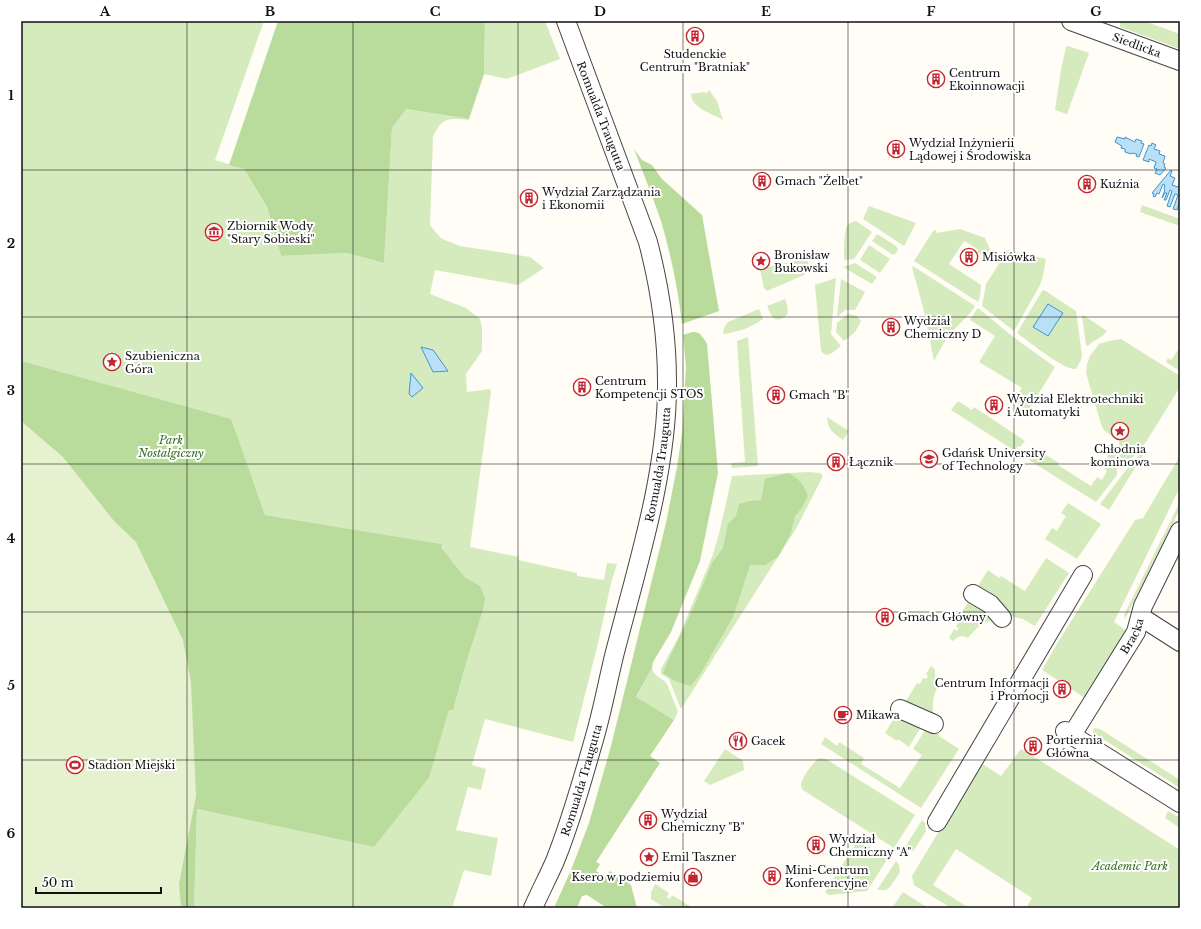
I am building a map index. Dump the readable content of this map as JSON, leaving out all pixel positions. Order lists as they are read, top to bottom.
{
  "streets": {
    "street": ["Siedlicka", "Romualda Traugutta", "Bracka"]
  },
  "parks": ["Park Nostalgiczny", "Academic Park"],
  "places": {
    "building": [
      "Studenckie Centrum \"Bratniak\"",
      "Centrum Ekoinnowacji",
      "Wydział Inżynierii Lądowej i Środowiska",
      "Gmach \"Żelbet\"",
      "Kuźnia",
      "Wydział Zarządzania i Ekonomii",
      "Misiówka",
      "Wydział Chemiczny D",
      "Centrum Kompetencji STOS",
      "Gmach \"B\"",
      "Wydział Elektrotechniki i Automatyki",
      "Łącznik",
      "Gmach Główny",
      "Centrum Informacji i Promocji",
      "Portiernia Główna",
      "Wydział Chemiczny \"B\"",
      "Wydział Chemiczny \"A\"",
      "Mini-Centrum Konferencyjne"
    ],
    "museum": ["Zbiornik Wody \"Stary Sobieski\""],
    "place": [
      "Bronisław Bukowski",
      "Szubieniczna Góra",
      "Chłodnia kominowa",
      "Emil Taszner"
    ],
    "school or university": ["Gdańsk University of Technology"],
    "cafe": ["Mikawa"],
    "restaurant": ["Gacek"],
    "sports": ["Stadion Miejski"],
    "shop": ["Ksero w podziemiu"]
  },
  "scale_bar": "50 m",
  "grid": {
    "columns": [
      "A",
      "B",
      "C",
      "D",
      "E",
      "F",
      "G"
    ],
    "rows": [
      "1",
      "2",
      "3",
      "4",
      "5",
      "6"
    ]
  }
}
